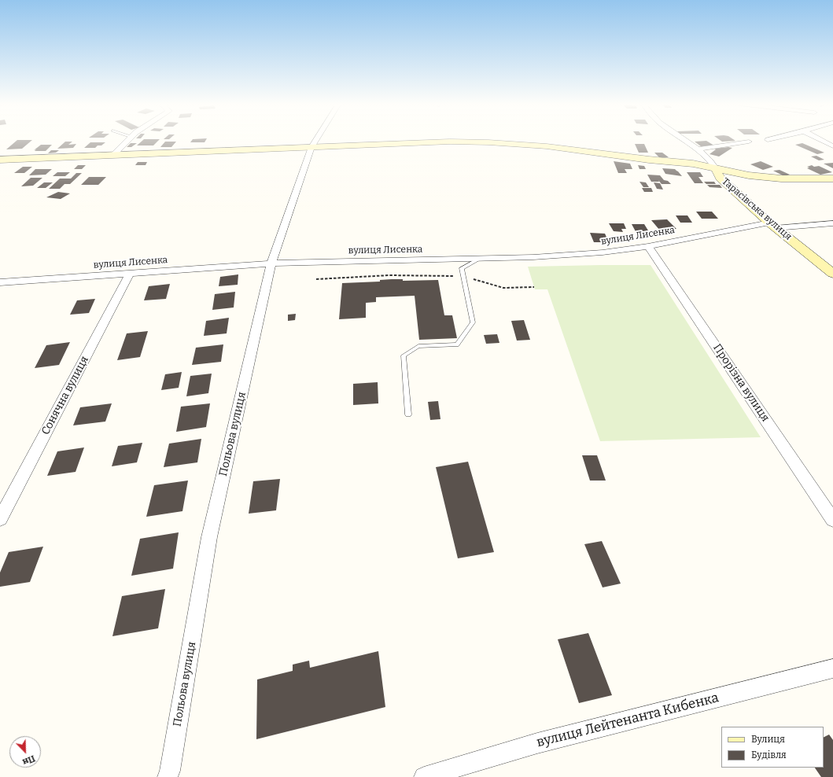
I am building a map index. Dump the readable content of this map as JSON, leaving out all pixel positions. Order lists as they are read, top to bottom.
{
  "streets": {
    "street": [
      "Тарасівська вулиця",
      "вулиця Лисенка",
      "Прорізна вулиця",
      "Сонячна вулиця",
      "Польова вулиця",
      "вулиця Лейтенанта Кибенка"
    ]
  },
  "crossings": [
    ["Тарасівська вулиця", "вулиця Лисенка"],
    ["вулиця Лисенка", "Прорізна вулиця"],
    ["вулиця Лисенка", "Сонячна вулиця"],
    ["вулиця Лисенка", "Польова вулиця"]
  ],
  "legend": ["Вулиця", "Будівля"],
  "north": "bottom right"
}
